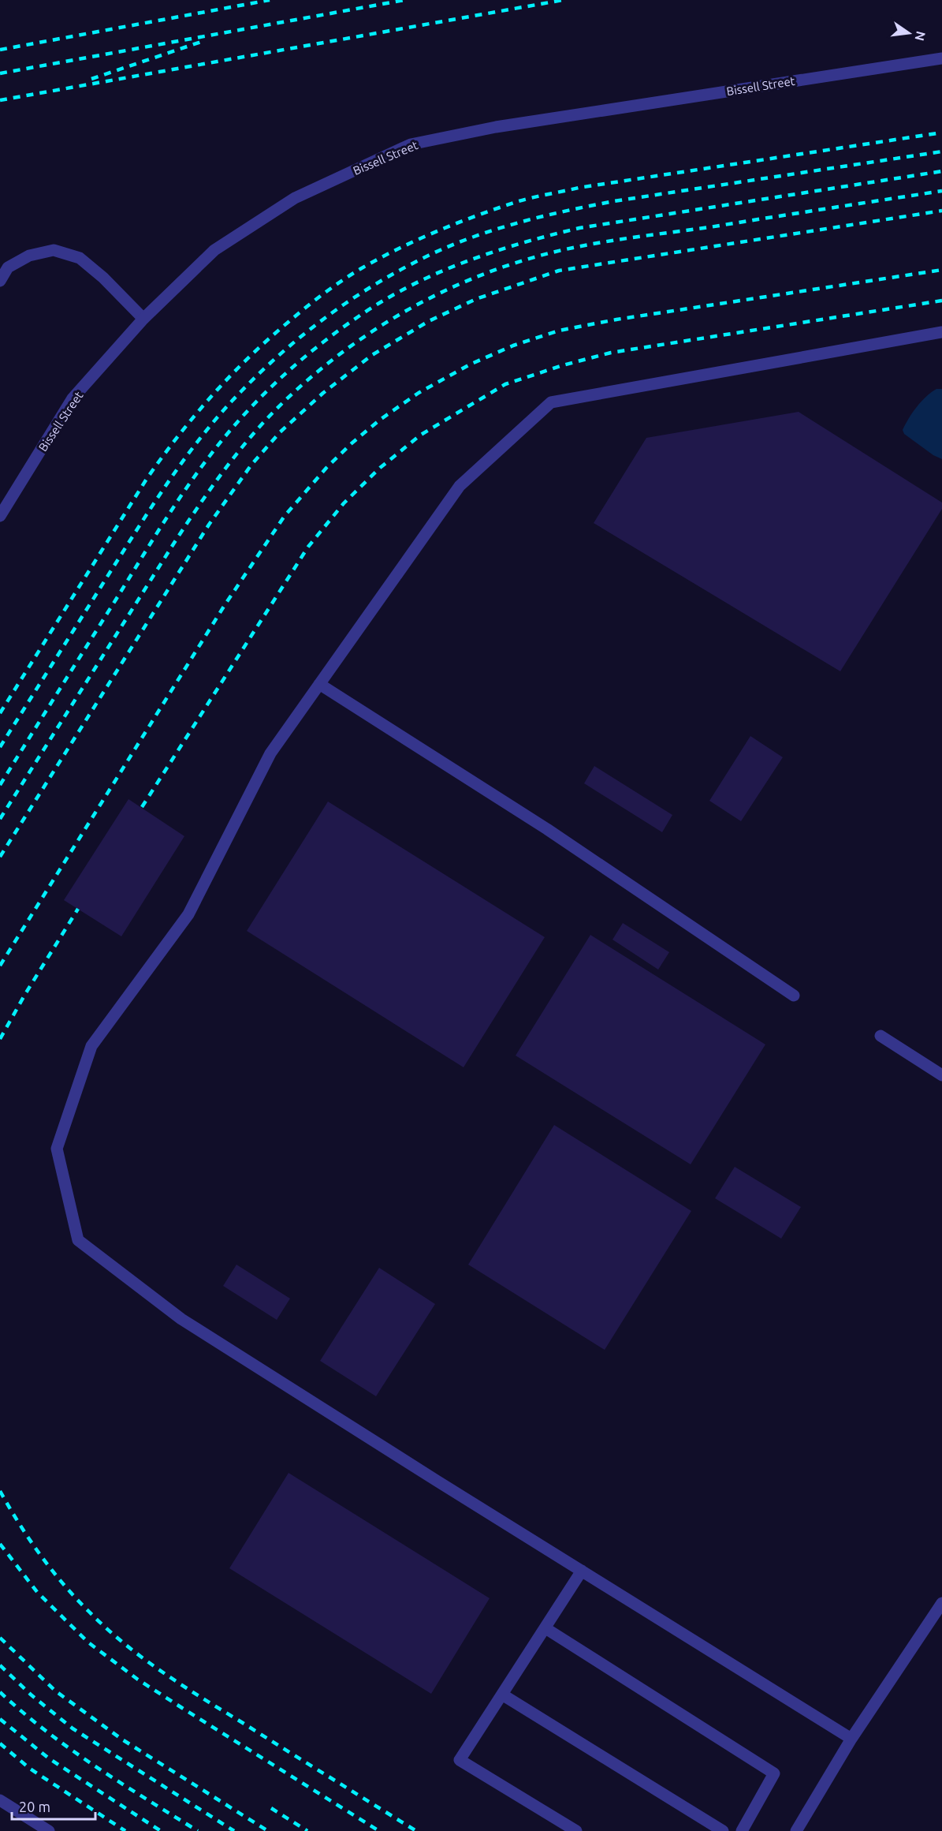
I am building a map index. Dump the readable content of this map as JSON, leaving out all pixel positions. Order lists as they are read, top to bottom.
{
  "streets": {
    "street": ["Bissell Street"]
  },
  "scale_bar": "20 m",
  "north": "right"
}
